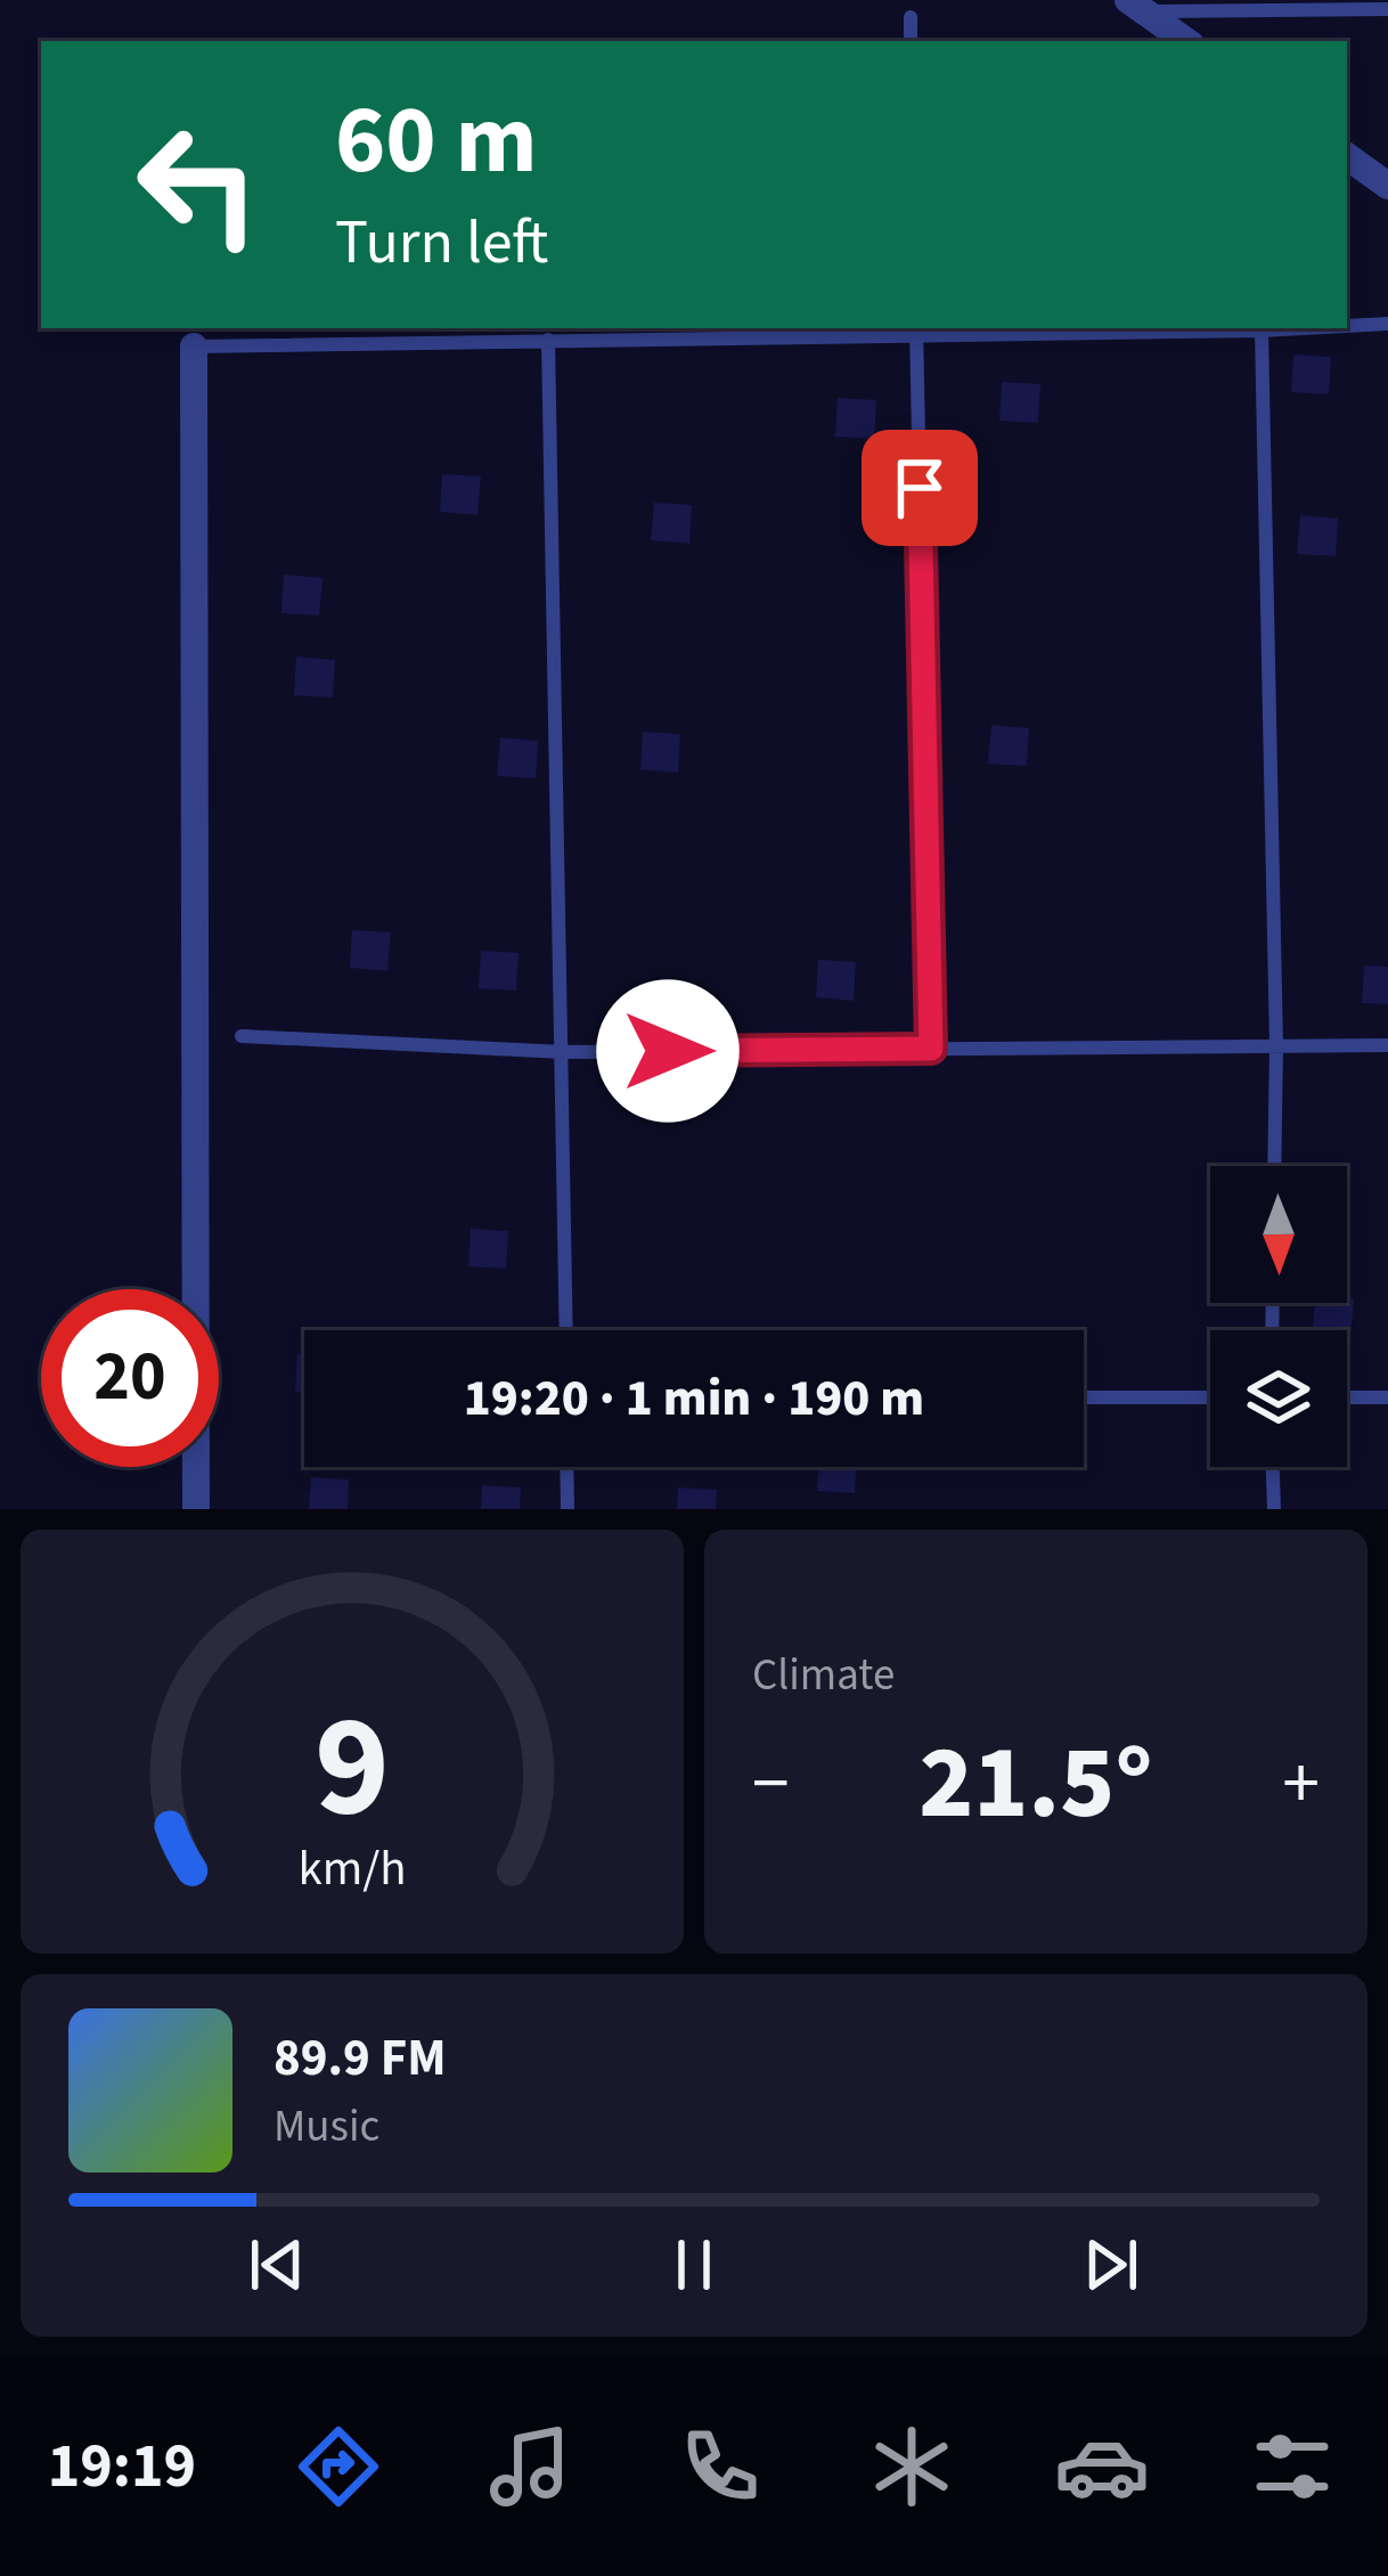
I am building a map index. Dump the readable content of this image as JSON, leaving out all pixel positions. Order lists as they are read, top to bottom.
{
  "north": "bottom",
  "page": {
    "turn": ["60 m", "Turn left"],
    "limit": "20",
    "trip": "19:20 · 1 min · 190 m",
    "tile": "Climate",
    "heat": ["−", "21.5°", "+"],
    "song": ["89.9 FM", "Music"],
    "tabs": "19:19",
    "gauge": ["9", "km/h"]
  }
}
